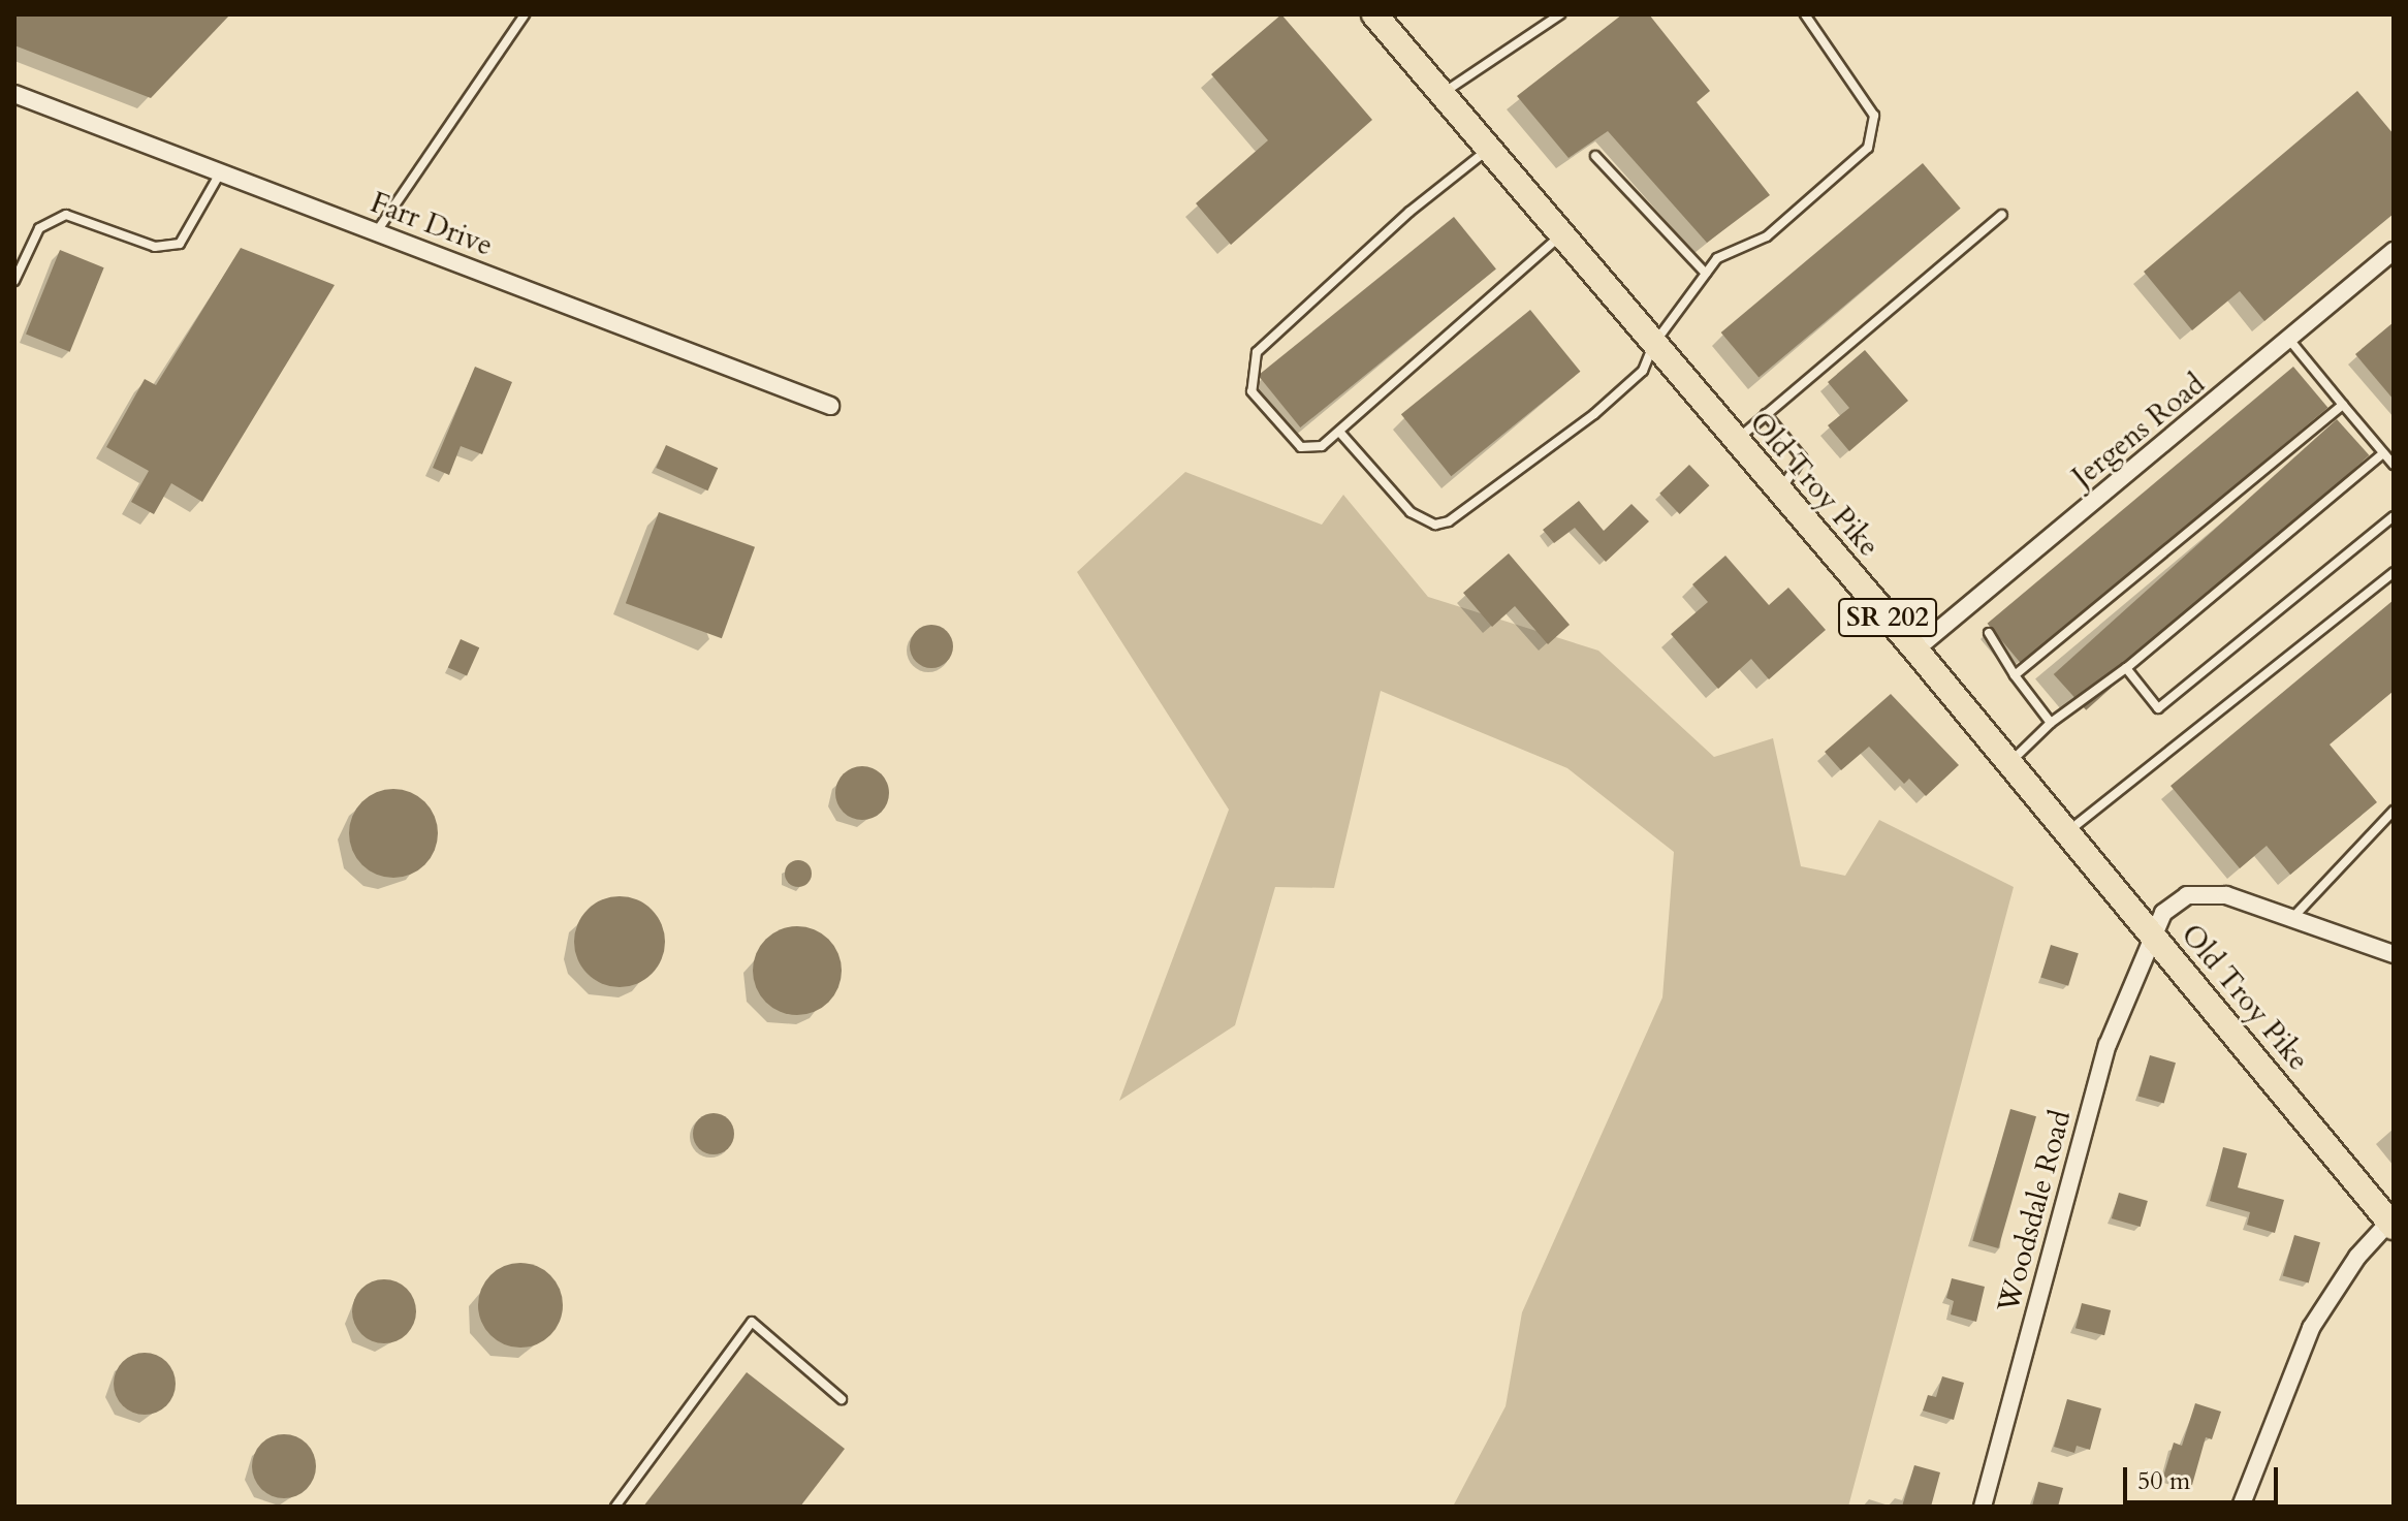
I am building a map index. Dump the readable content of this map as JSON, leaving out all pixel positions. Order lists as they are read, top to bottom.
{
  "streets": {
    "main road": ["Old Troy Pike", "SR 202"],
    "street": ["Farr Drive", "Jergens Road", "Woodsdale Road"]
  },
  "crossings": [
    ["Jergens Road", "Old Troy Pike"],
    ["Old Troy Pike", "Woodsdale Road"]
  ],
  "scale_bar": "50 m"
}
